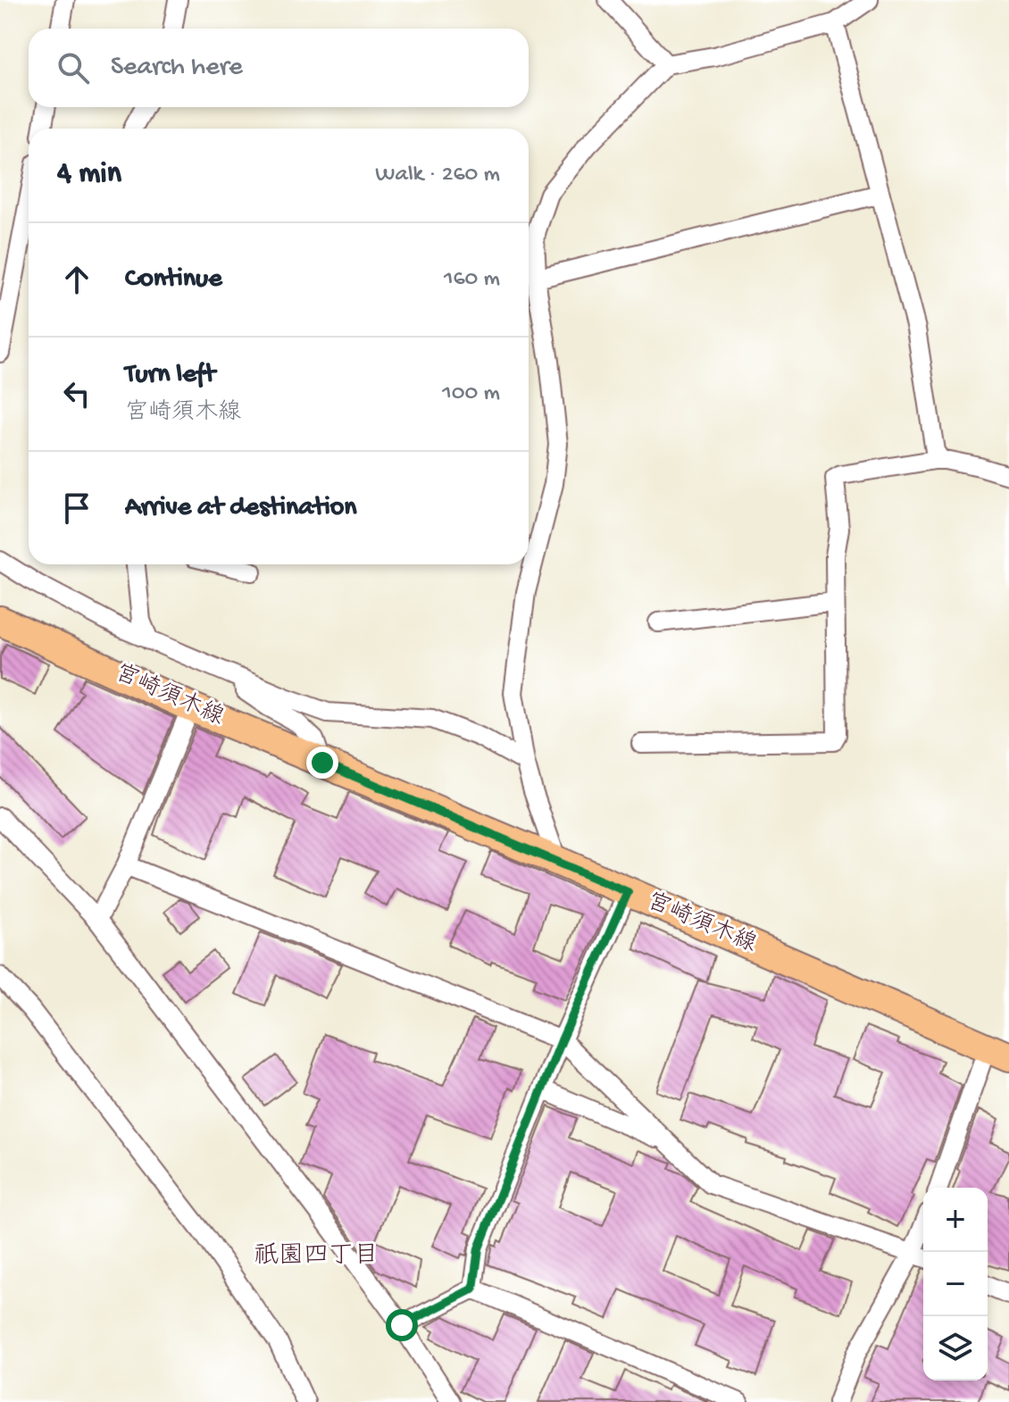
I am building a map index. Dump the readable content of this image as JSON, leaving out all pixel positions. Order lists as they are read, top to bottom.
{
  "streets": {
    "main road": ["宮崎須木線"]
  },
  "districts": ["祇園四丁目"],
  "page": {
    "search": "Search here",
    "heading": ["4 min", "Walk · 260 m"],
    "list": [
      ["Continue", "160 m"],
      ["Turn left", "宮崎須木線", "100 m"],
      "Arrive at destination"
    ],
    "map_buttons": ["+", "−"]
  }
}
